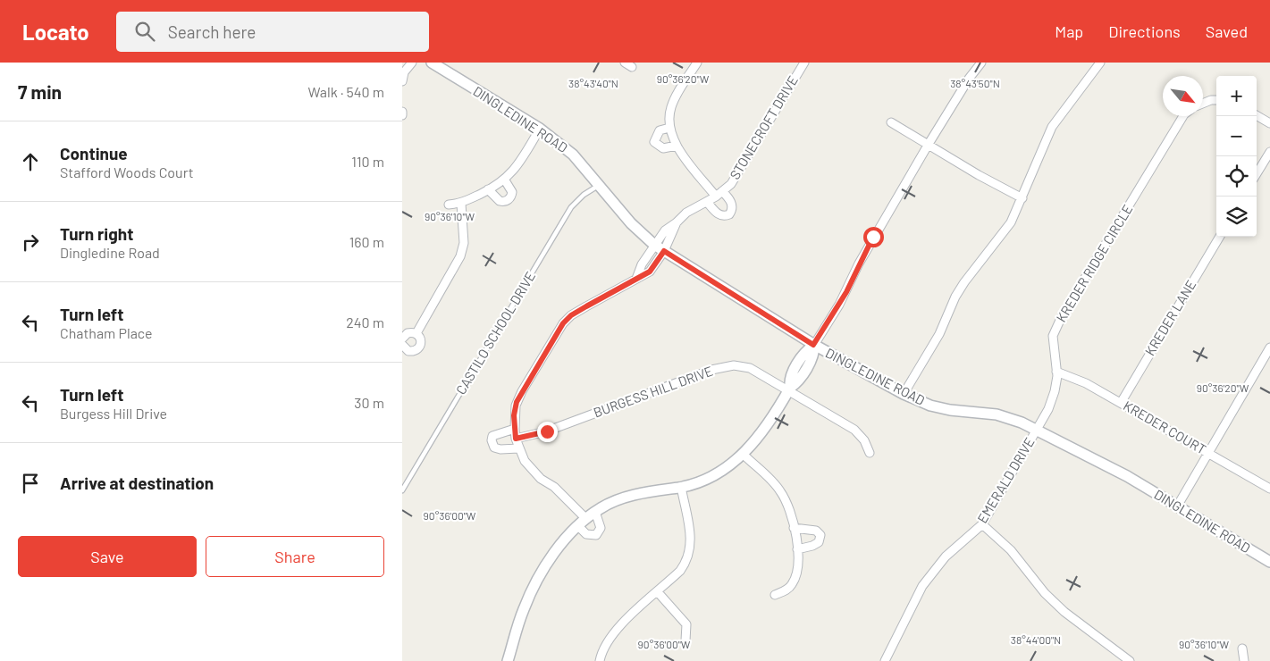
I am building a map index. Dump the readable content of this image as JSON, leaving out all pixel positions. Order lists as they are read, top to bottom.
{
  "streets": {
    "street": [
      "DINGLEDINE ROAD",
      "STONECROFT DRIVE",
      "KREDER RIDGE CIRCLE",
      "KREDER LANE",
      "BURGESS HILL DRIVE",
      "KREDER COURT",
      "EMERALD DRIVE"
    ],
    "lane": ["CASTILO SCHOOL DRIVE"]
  },
  "crossings": [
    ["DINGLEDINE ROAD", "STONECROFT DRIVE"],
    ["DINGLEDINE ROAD", "KREDER RIDGE CIRCLE"],
    ["DINGLEDINE ROAD", "CASTILO SCHOOL DRIVE"],
    ["DINGLEDINE ROAD", "EMERALD DRIVE"],
    ["STONECROFT DRIVE", "BURGESS HILL DRIVE"],
    ["KREDER RIDGE CIRCLE", "KREDER COURT"],
    ["KREDER RIDGE CIRCLE", "EMERALD DRIVE"],
    ["KREDER LANE", "KREDER COURT"]
  ],
  "north": "bottom right",
  "page": {
    "header": "Locato",
    "search": "Search here",
    "nav": ["Map", "Directions", "Saved"],
    "heading": ["7 min", "Walk · 540 m"],
    "map_buttons": ["+", "−"],
    "list": [
      ["Continue", "Stafford Woods Court", "110 m"],
      ["Turn right", "Dingledine Road", "160 m"],
      ["Turn left", "Chatham Place", "240 m"],
      ["Turn left", "Burgess Hill Drive", "30 m"],
      "Arrive at destination"
    ],
    "buttons": ["Save", "Share"]
  },
  "coordinates": [
    "90°36'20\"W",
    "38°43'40\"N",
    "38°43'50\"N",
    "90°36'10\"W",
    "90°36'00\"W",
    "38°44'00\"N"
  ]
}
